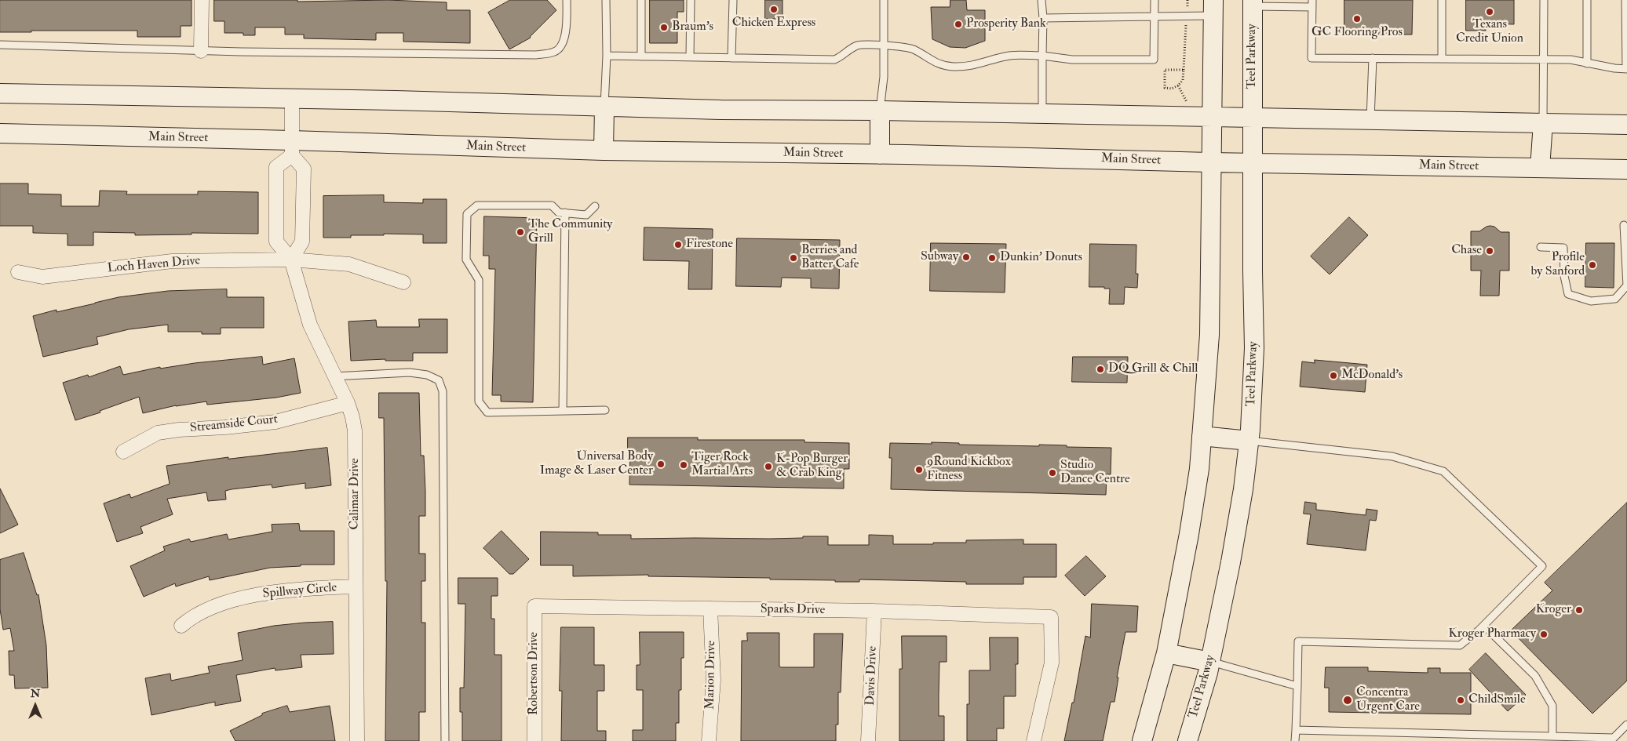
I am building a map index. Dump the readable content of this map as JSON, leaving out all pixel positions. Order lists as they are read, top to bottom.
{
  "streets": {
    "main road": ["Teel Parkway", "Main Street"],
    "street": [
      "Loch Haven Drive",
      "Streamside Court",
      "Calimar Drive",
      "Spillway Circle",
      "Sparks Drive",
      "Robertson Drive",
      "Marion Drive",
      "Davis Drive"
    ]
  },
  "crossings": [
    ["Teel Parkway", "Main Street"],
    ["Main Street", "Calimar Drive"],
    ["Loch Haven Drive", "Calimar Drive"],
    ["Streamside Court", "Calimar Drive"],
    ["Calimar Drive", "Spillway Circle"],
    ["Sparks Drive", "Robertson Drive"],
    ["Sparks Drive", "Marion Drive"],
    ["Sparks Drive", "Davis Drive"]
  ],
  "places": [
    "Chicken Express",
    "Texans Credit Union",
    "GC Flooring Pros",
    "Prosperity Bank",
    "Braum's",
    "The Community Grill",
    "Firestone",
    "Chase",
    "Subway",
    "Berries and Batter Cafe",
    "Dunkin' Donuts",
    "Profile by Sanford",
    "DQ Grill & Chill",
    "McDonald's",
    "Universal Body Image & Laser Center",
    "Tiger Rock Martial Arts",
    "K-Pop Burger & Crab King",
    "9Round Kickbox Fitness",
    "Studio Dance Centre",
    "Kroger",
    "Kroger Pharmacy",
    "Concentra Urgent Care",
    "ChildSmile"
  ],
  "north": "top"
}
